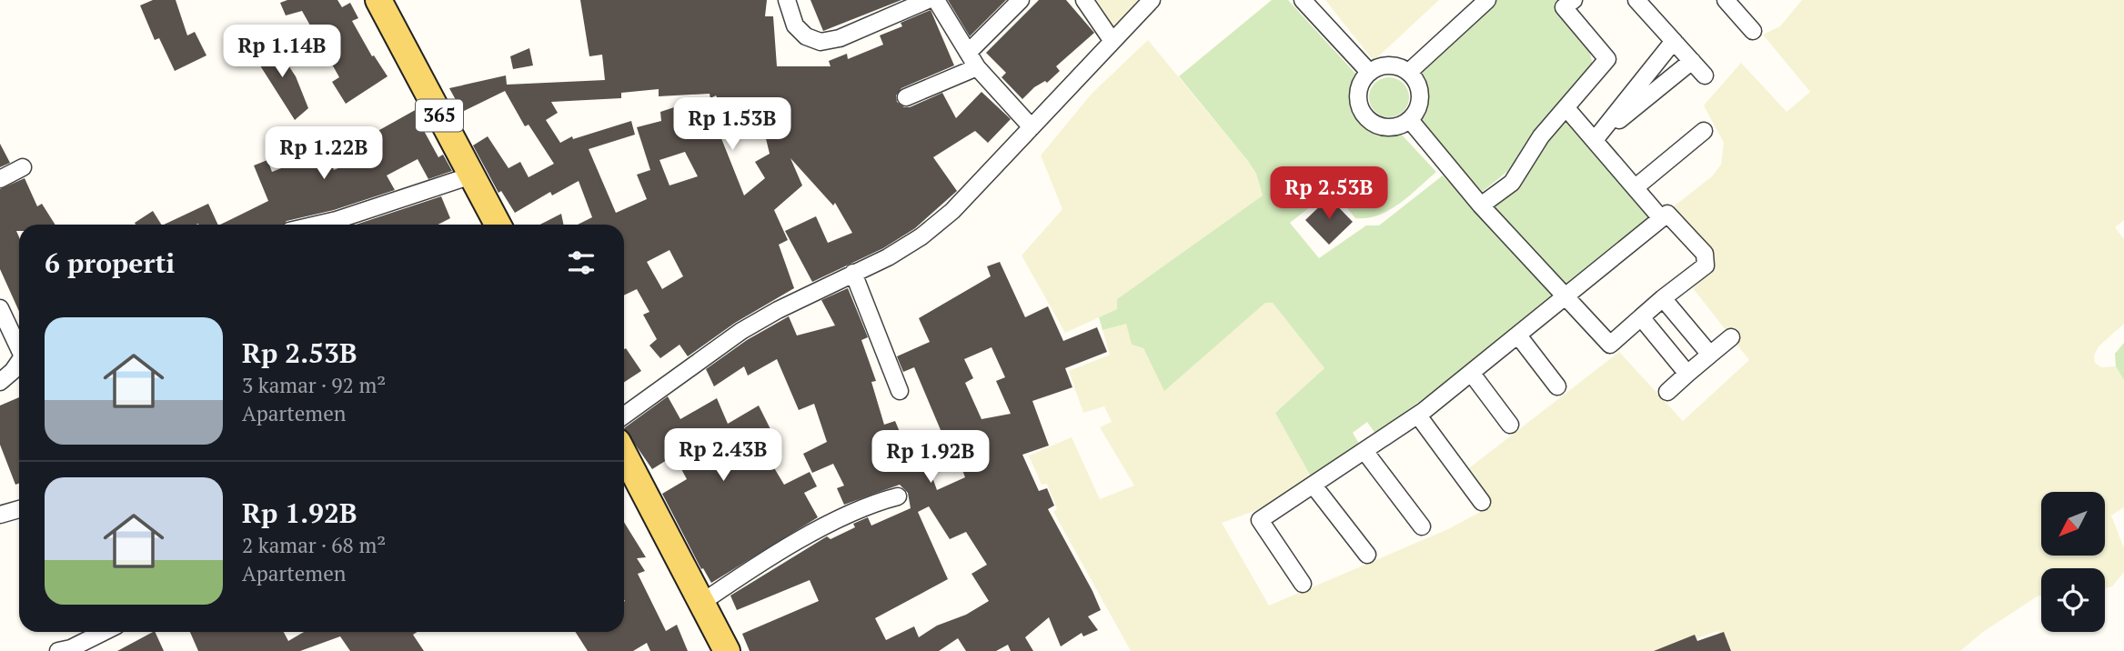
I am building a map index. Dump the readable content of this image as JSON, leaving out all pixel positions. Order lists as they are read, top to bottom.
{
  "streets": {
    "main road": ["365"]
  },
  "north": "bottom left",
  "page": {
    "price": [
      "Rp 1.14B",
      "Rp 1.53B",
      "Rp 1.22B",
      "Rp 2.53B",
      "Rp 2.43B",
      "Rp 1.92B"
    ],
    "heading": "6 properti",
    "list": [
      {
        "name": "Rp 2.53B",
        "note": "3 kamar · 92 m² · Apartemen"
      },
      {
        "name": "Rp 1.92B",
        "note": "2 kamar · 68 m² · Apartemen"
      }
    ]
  }
}
